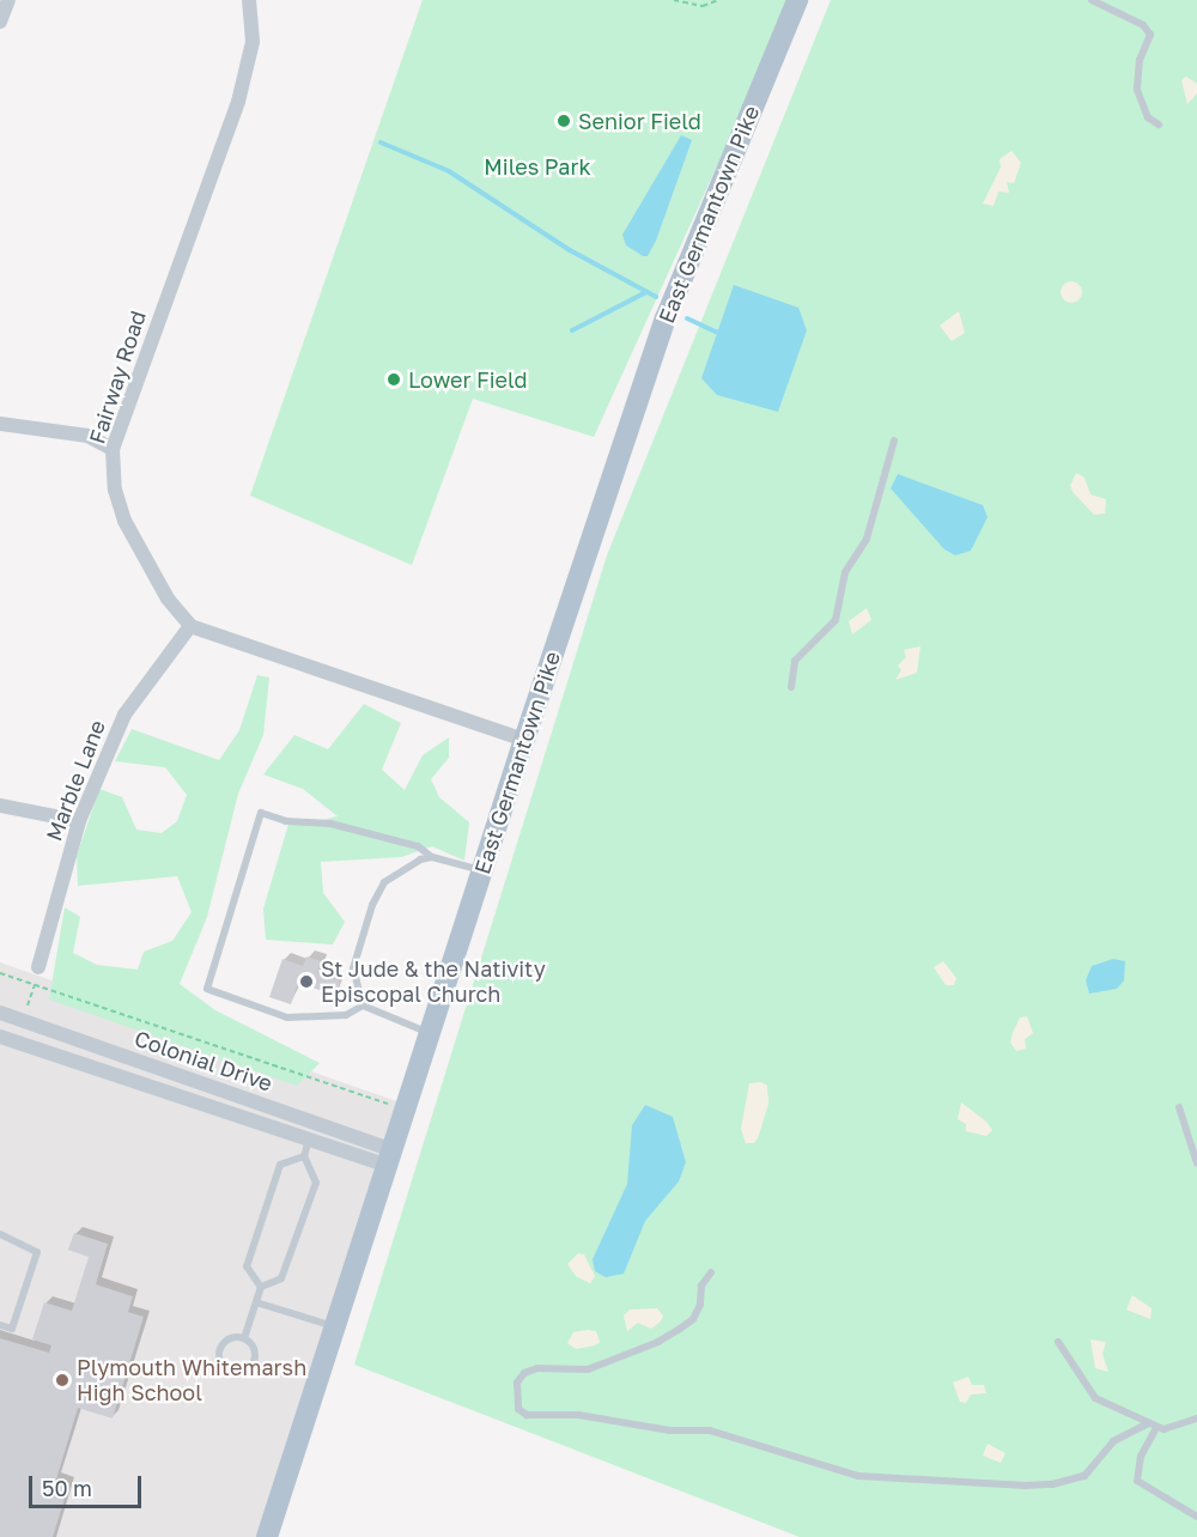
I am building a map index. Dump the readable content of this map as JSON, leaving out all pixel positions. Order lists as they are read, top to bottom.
{
  "streets": {
    "main road": ["East Germantown Pike"],
    "street": ["Fairway Road", "Marble Lane", "Colonial Drive"]
  },
  "crossings": [
    ["East Germantown Pike", "Colonial Drive"],
    ["Fairway Road", "Marble Lane"]
  ],
  "parks": ["Miles Park"],
  "places": [
    "Senior Field",
    "Lower Field",
    "St Jude & the Nativity Episcopal Church",
    "Plymouth Whitemarsh High School"
  ],
  "scale_bar": "50 m"
}
